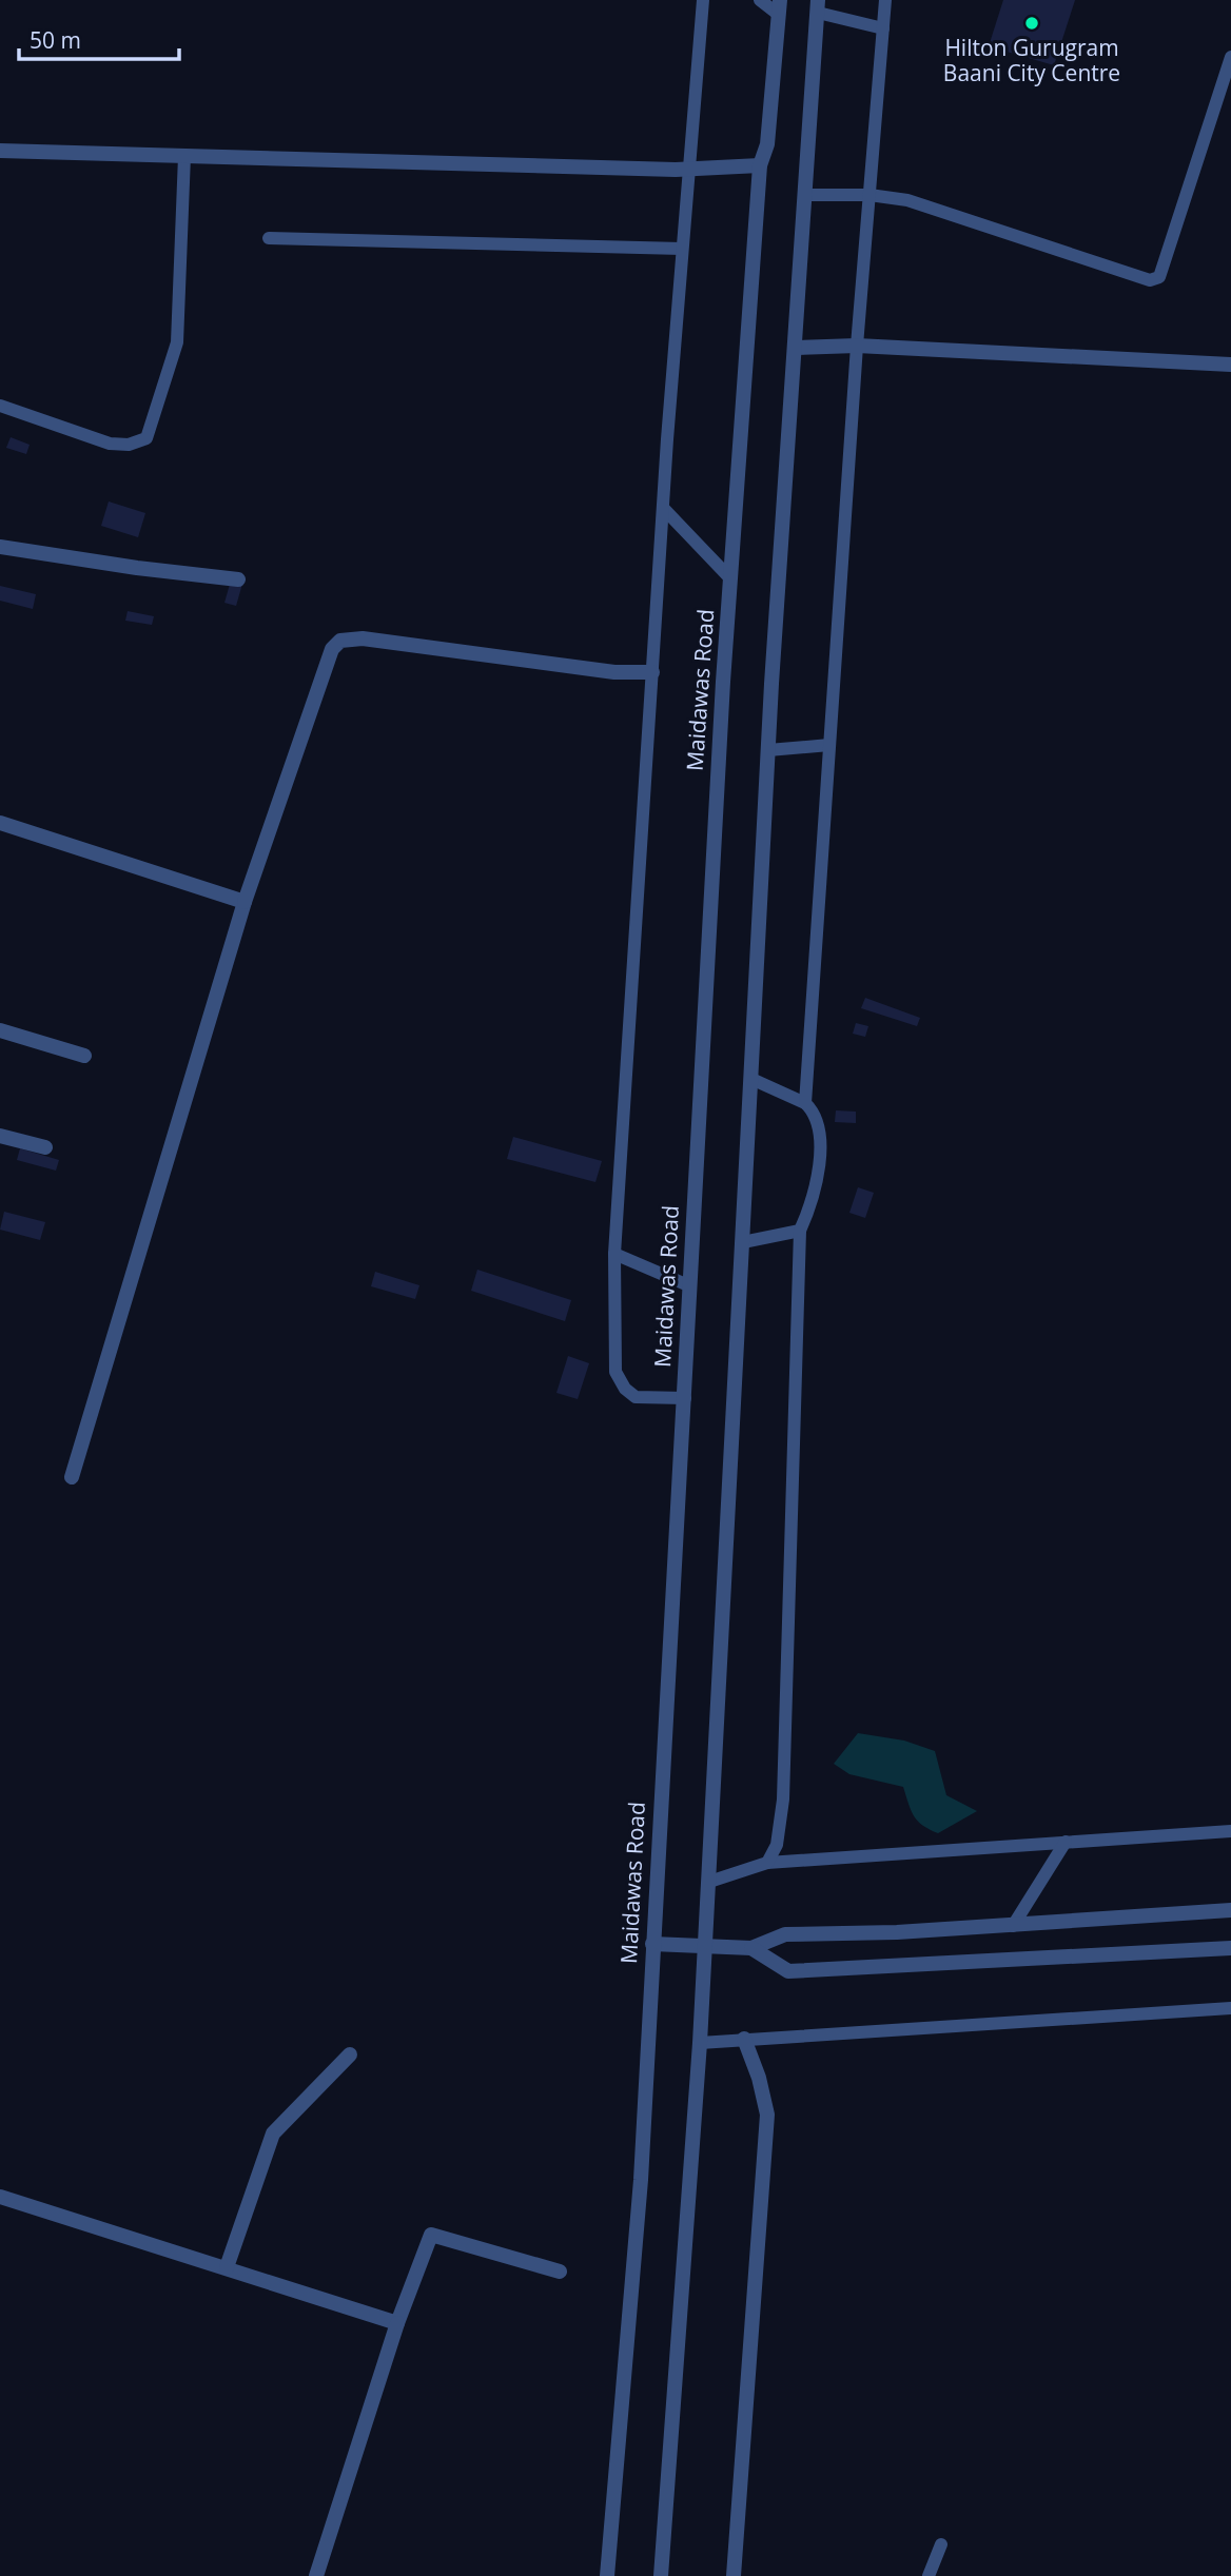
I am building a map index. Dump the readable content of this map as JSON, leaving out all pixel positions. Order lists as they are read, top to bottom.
{
  "streets": {
    "street": ["Maidawas Road"]
  },
  "places": ["Hilton Gurugram Baani City Centre"],
  "scale_bar": "50 m"
}
